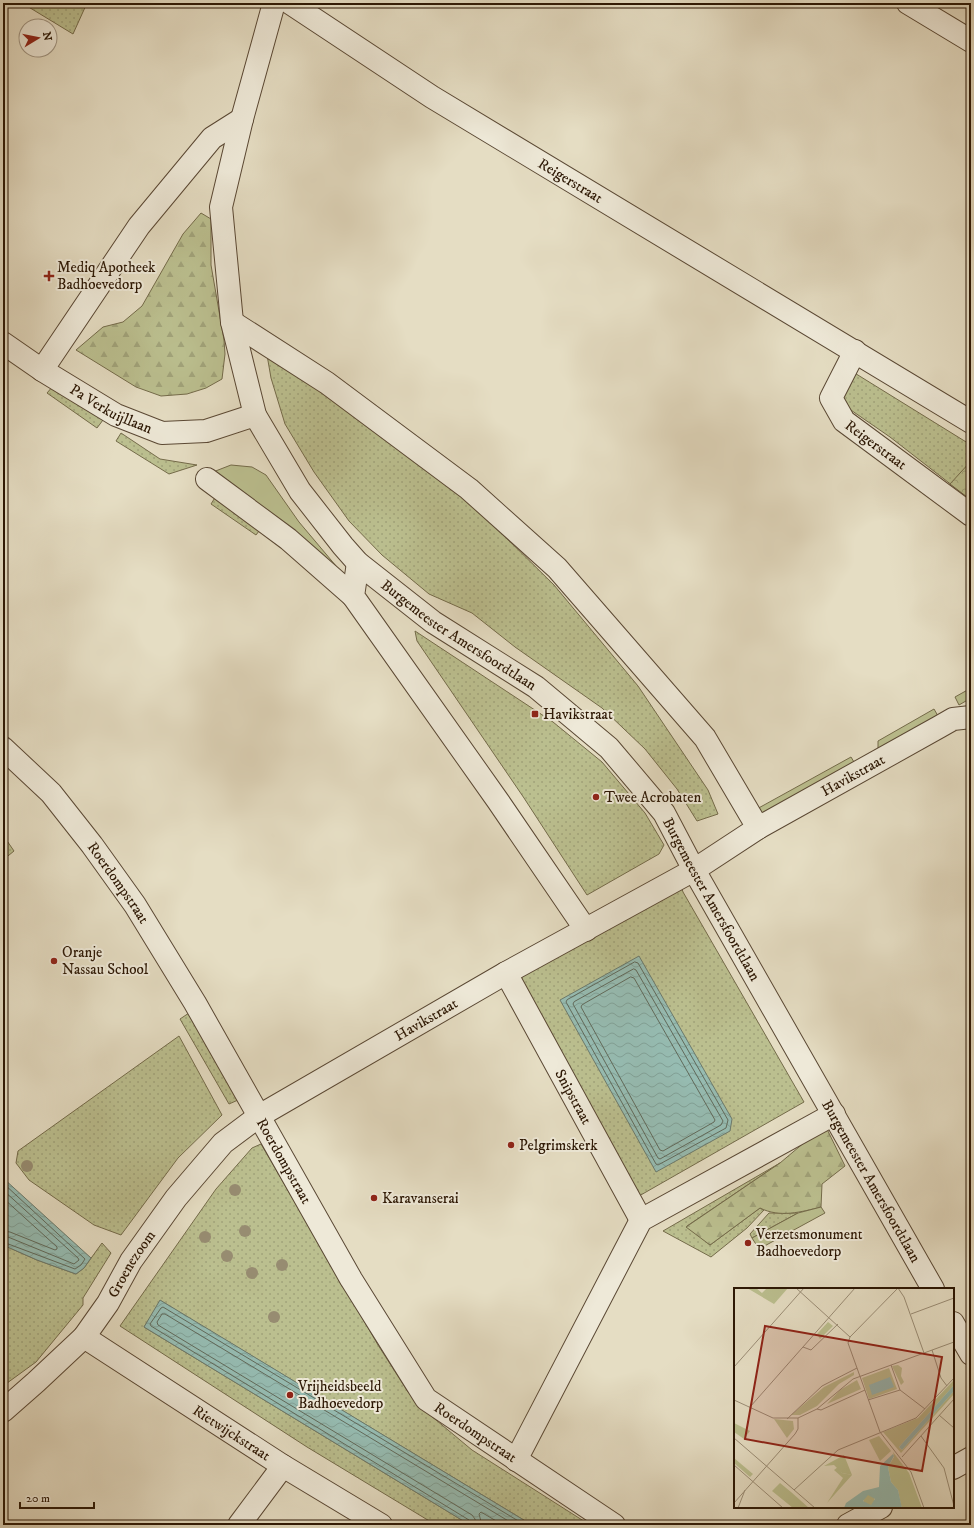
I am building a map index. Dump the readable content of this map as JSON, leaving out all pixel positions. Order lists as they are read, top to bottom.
{
  "streets": {
    "street": [
      "Reigerstraat",
      "Pa Verkuijllaan",
      "Burgemeester Amersfoordtlaan",
      "Havikstraat",
      "Roerdompstraat",
      "Snipstraat",
      "Groenezoom",
      "Rietwijckstraat"
    ]
  },
  "crossings": [
    ["Pa Verkuijllaan", "Burgemeester Amersfoordtlaan"],
    ["Burgemeester Amersfoordtlaan", "Havikstraat"],
    ["Havikstraat", "Roerdompstraat"],
    ["Havikstraat", "Snipstraat"],
    ["Havikstraat", "Groenezoom"],
    ["Roerdompstraat", "Groenezoom"],
    ["Groenezoom", "Rietwijckstraat"]
  ],
  "places": {
    "health": ["Mediq Apotheek Badhoevedorp"],
    "transit": ["Havikstraat"],
    "other": [
      "Twee Acrobaten",
      "Oranje Nassau School",
      "Pelgrimskerk",
      "Karavanserai",
      "Verzetsmonument Badhoevedorp",
      "Vrijheidsbeeld Badhoevedorp"
    ]
  },
  "scale_bar": "20 m",
  "north": "right"
}
